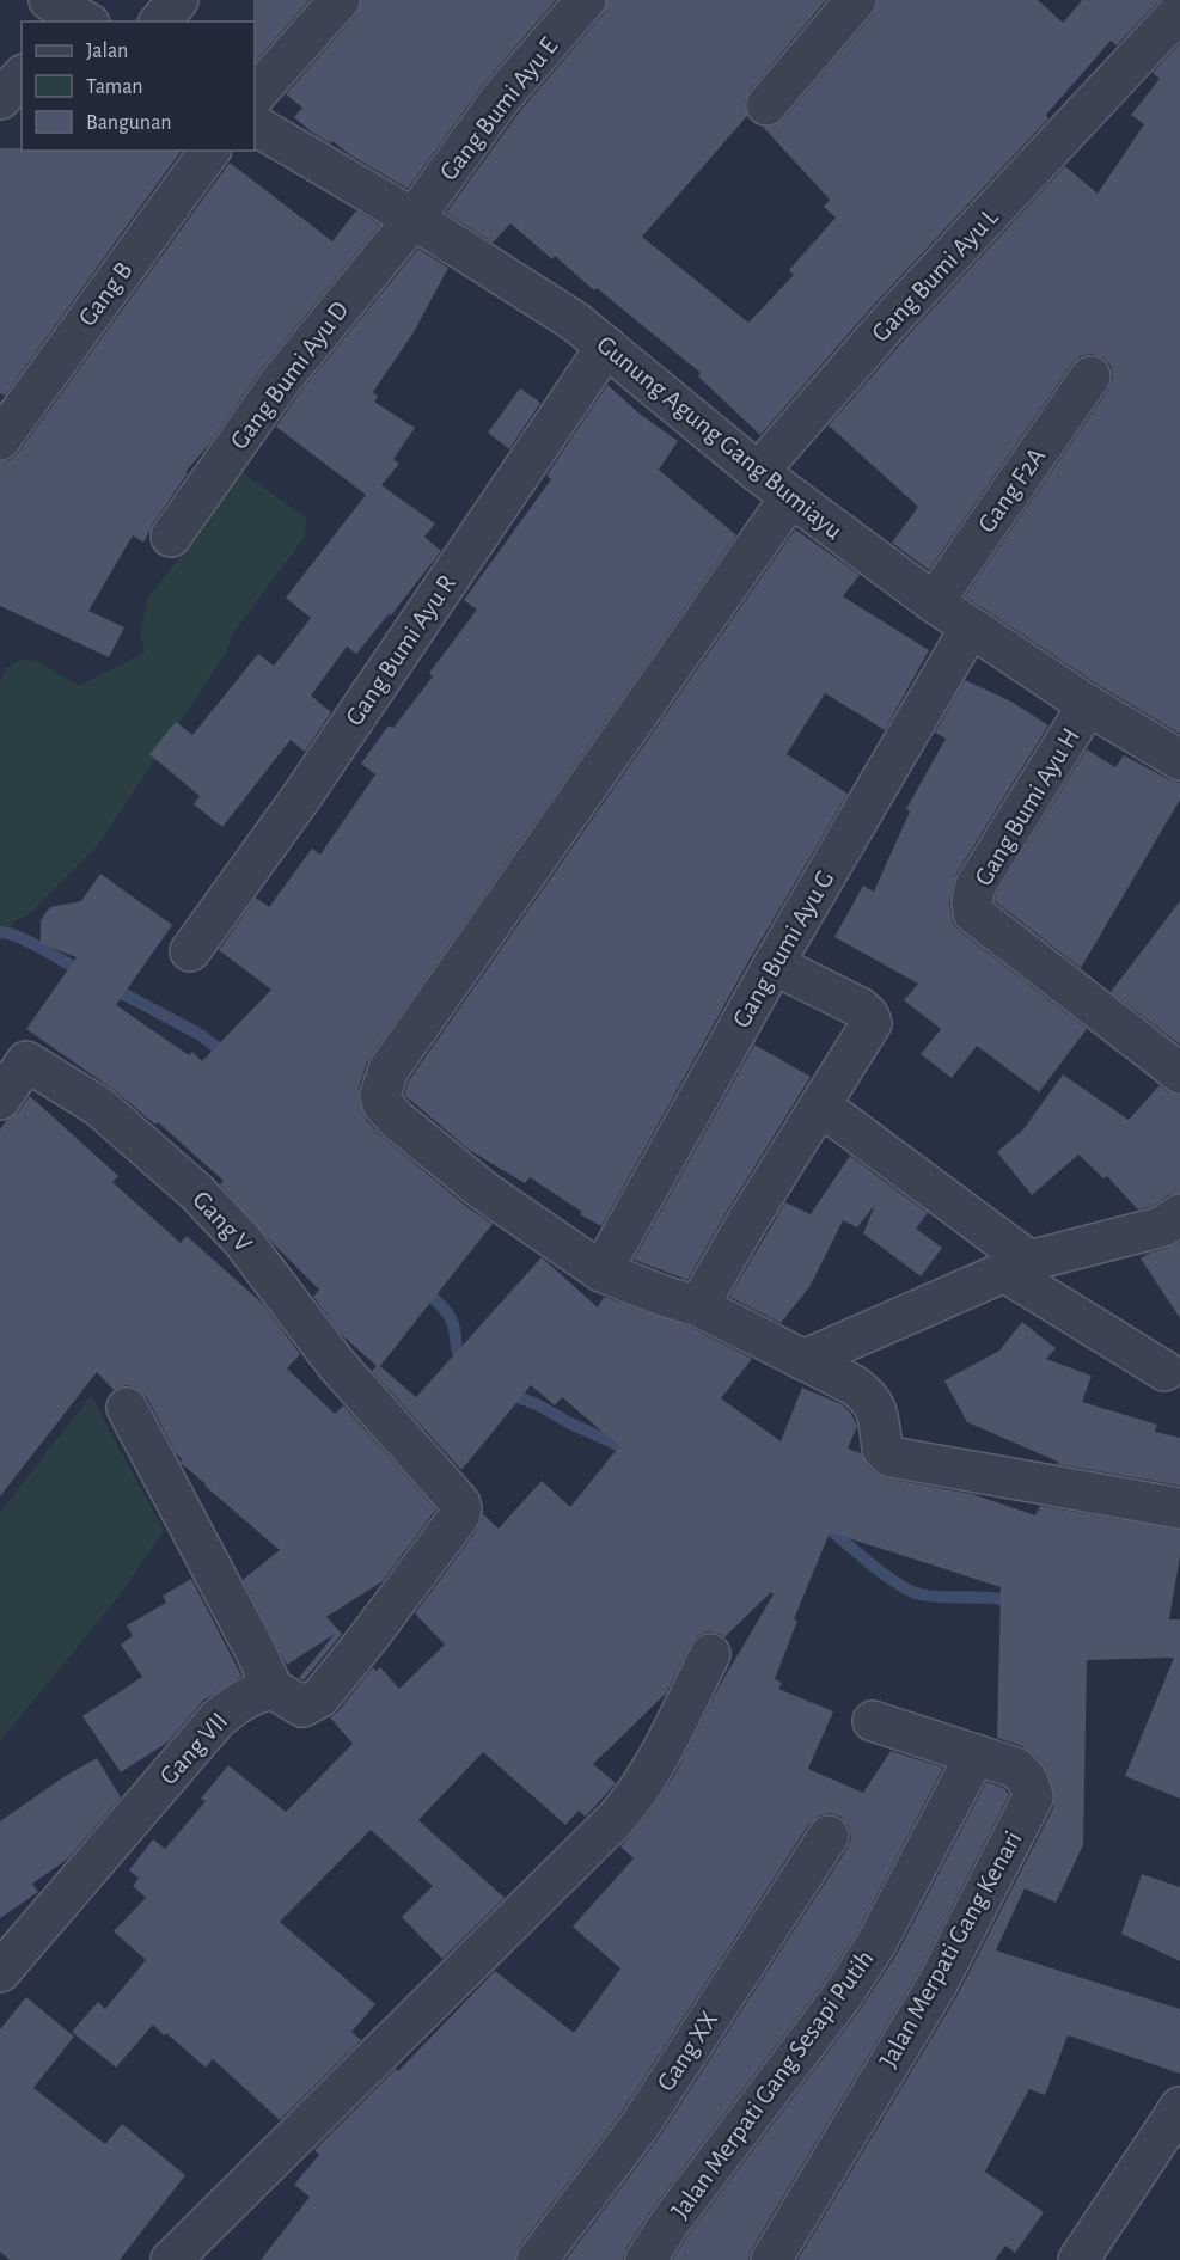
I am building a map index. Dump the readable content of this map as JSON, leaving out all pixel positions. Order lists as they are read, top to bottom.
{
  "streets": {
    "street": [
      "Gang Bumi Ayu E",
      "Gang Bumi Ayu L",
      "Gang B",
      "Gang Bumi Ayu D",
      "Gunung Agung Gang Bumiayu",
      "Gang F2A",
      "Gang Bumi Ayu R",
      "Gang Bumi Ayu H",
      "Gang Bumi Ayu G",
      "Gang V",
      "Gang VII",
      "Jalan Merpati Gang Kenari",
      "Gang XX",
      "Jalan Merpati Gang Sesapi Putih"
    ]
  },
  "crossings": [
    ["Gang Bumi Ayu E", "Gang Bumi Ayu D"],
    ["Gang Bumi Ayu E", "Gunung Agung Gang Bumiayu"],
    ["Gang Bumi Ayu L", "Gunung Agung Gang Bumiayu"],
    ["Gang Bumi Ayu D", "Gunung Agung Gang Bumiayu"],
    ["Gunung Agung Gang Bumiayu", "Gang F2A"],
    ["Gunung Agung Gang Bumiayu", "Gang Bumi Ayu R"],
    ["Gunung Agung Gang Bumiayu", "Gang Bumi Ayu H"],
    ["Gunung Agung Gang Bumiayu", "Gang Bumi Ayu G"],
    ["Gang V", "Gang VII"],
    ["Jalan Merpati Gang Kenari", "Jalan Merpati Gang Sesapi Putih"]
  ],
  "legend": ["Jalan", "Taman", "Bangunan"]
}
